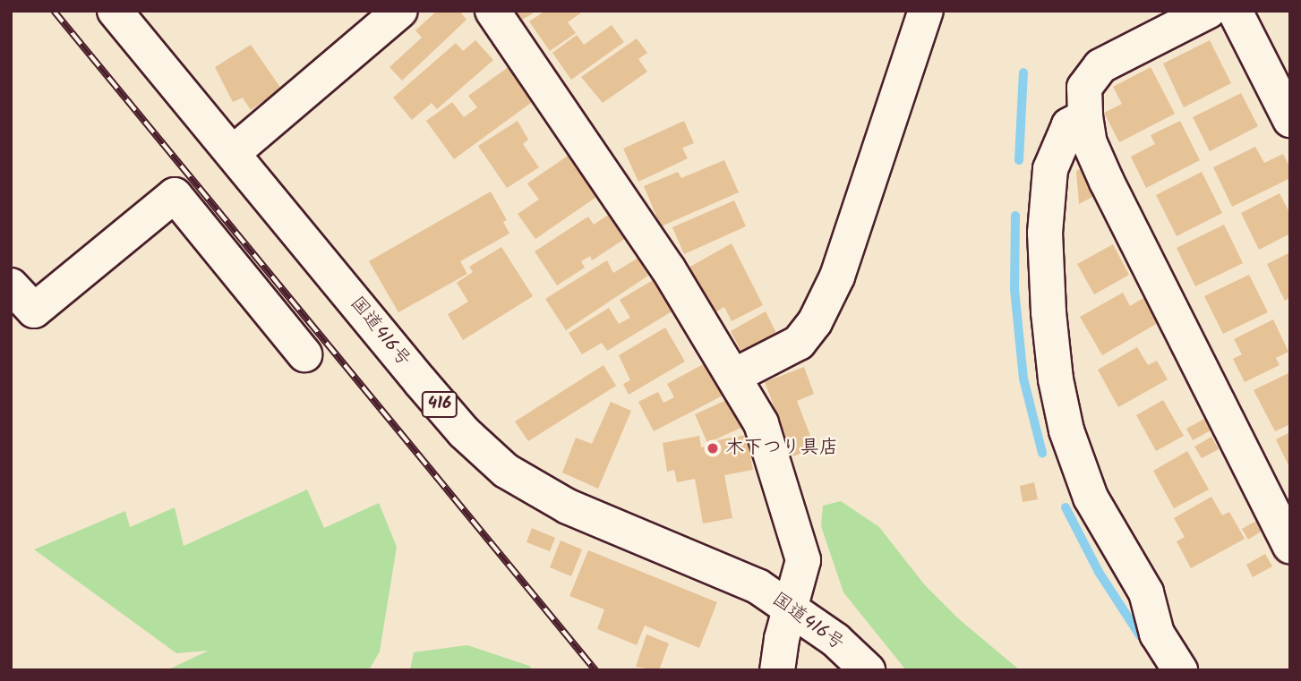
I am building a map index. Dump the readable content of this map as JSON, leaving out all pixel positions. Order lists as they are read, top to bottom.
{
  "streets": {
    "main road": ["国道416号", "416"]
  },
  "places": ["木下つり具店"]
}
